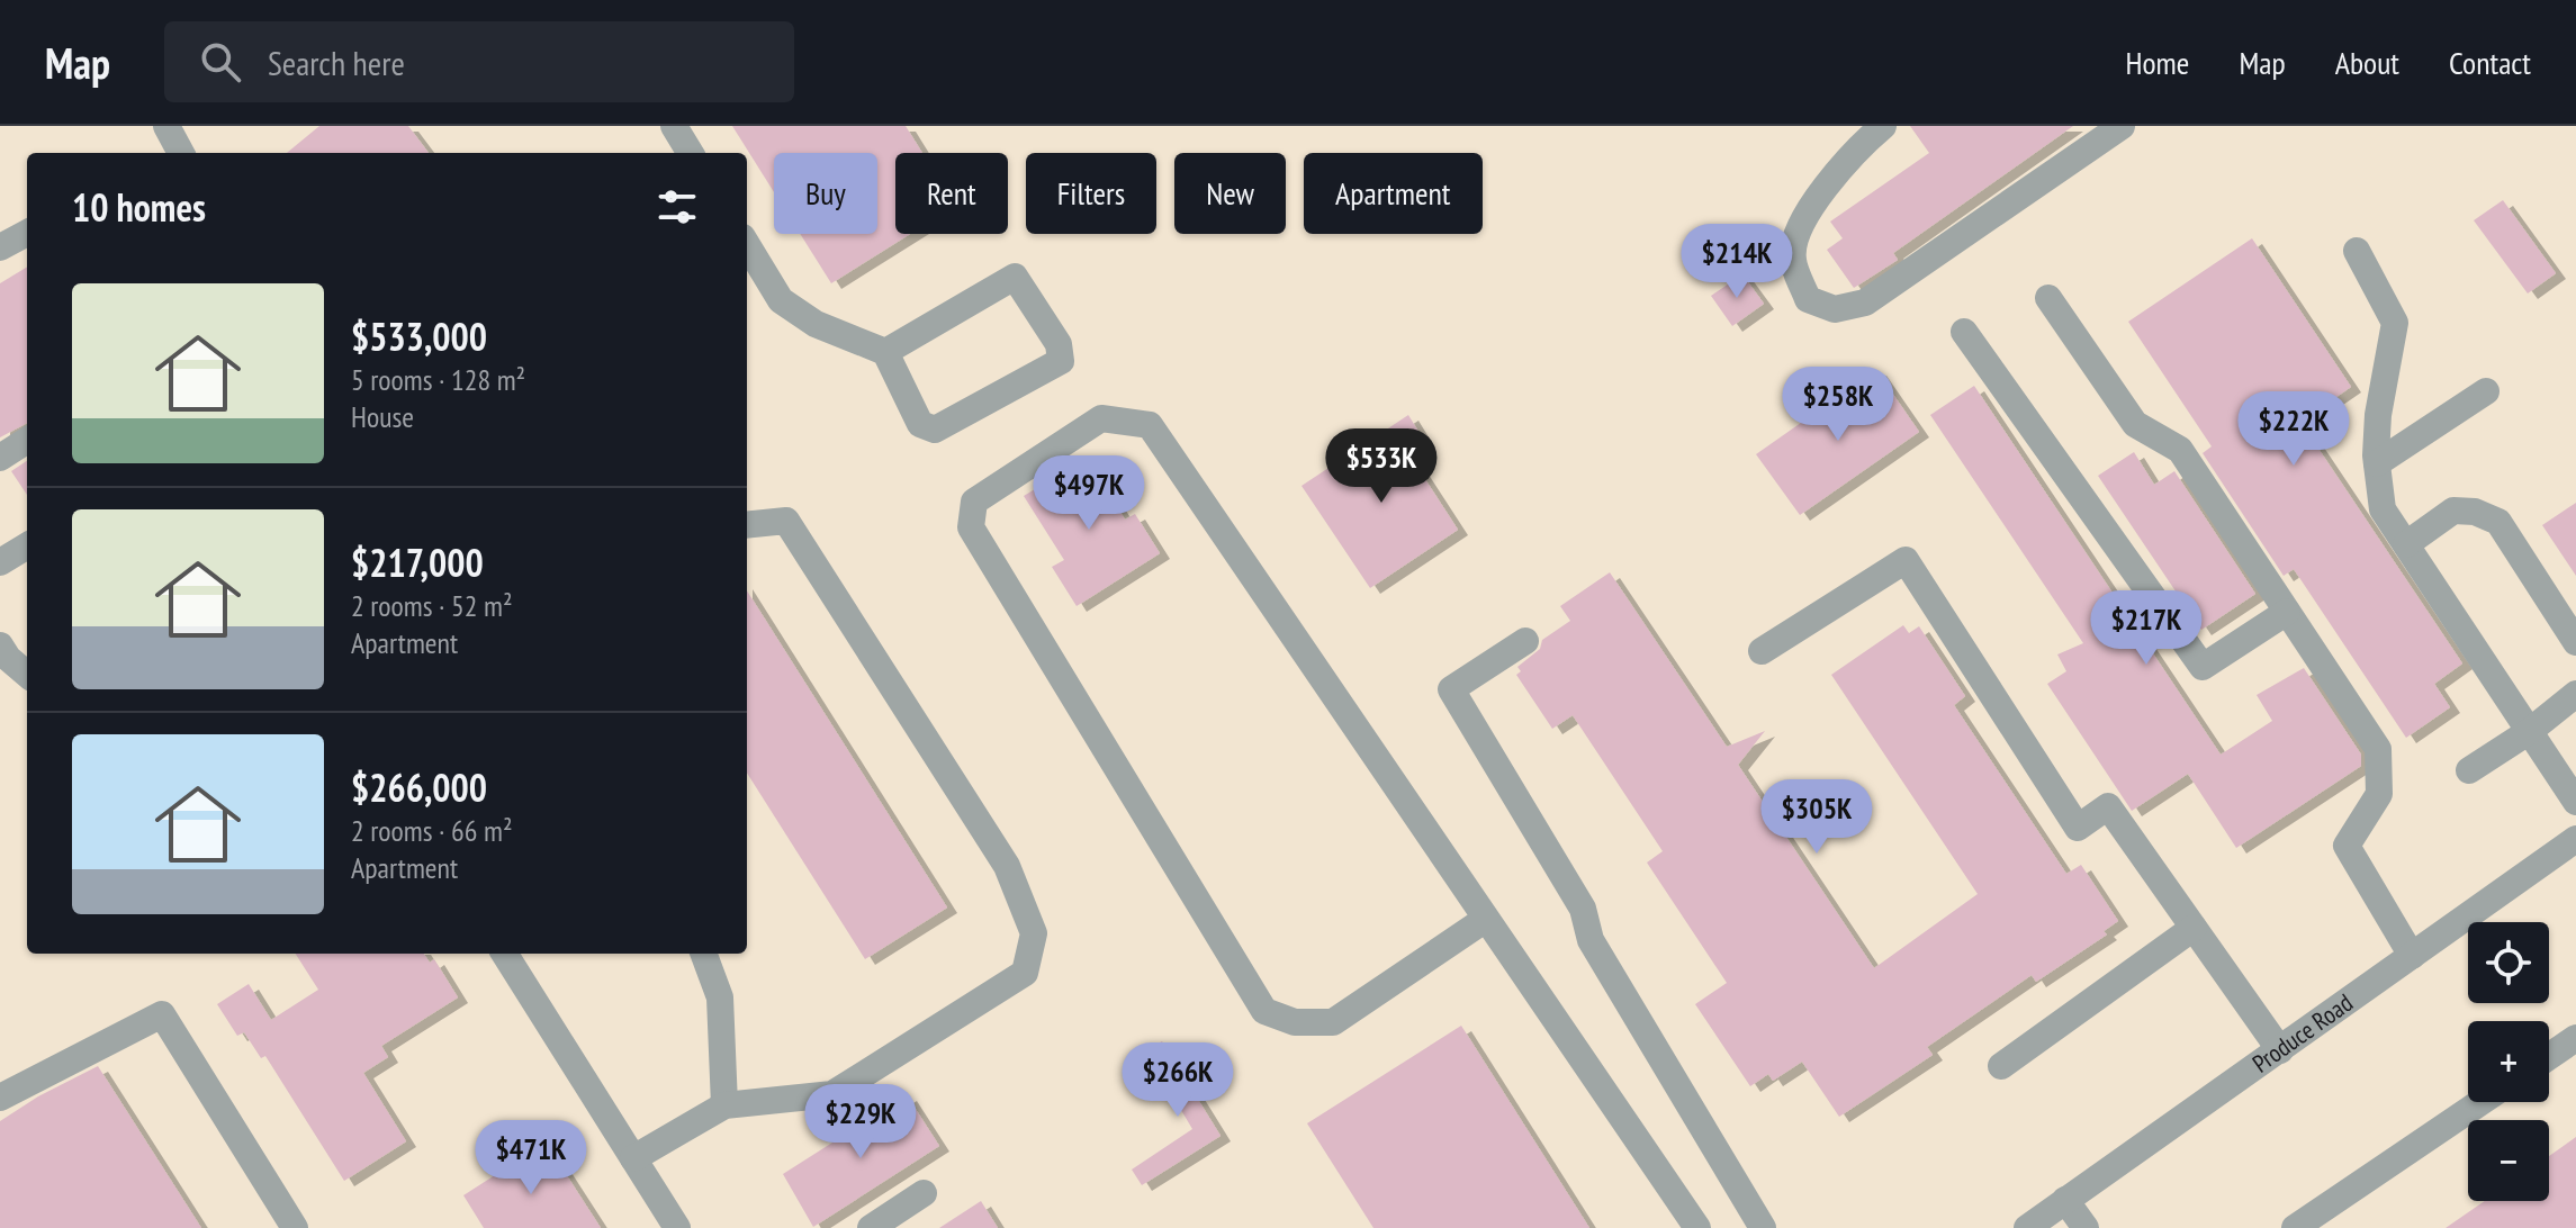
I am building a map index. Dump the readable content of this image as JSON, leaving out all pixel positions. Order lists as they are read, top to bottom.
{
  "streets": {
    "street": ["Produce Road"]
  },
  "page": {
    "header": "Map",
    "search": "Search here",
    "nav": [
      "Home",
      "Map",
      "About",
      "Contact"
    ],
    "chip": [
      "Buy",
      "Rent",
      "Filters",
      "New",
      "Apartment"
    ],
    "heading": "10 homes",
    "price": [
      "$214K",
      "$258K",
      "$222K",
      "$533K",
      "$497K",
      "$217K",
      "$305K",
      "$266K",
      "$229K",
      "$471K"
    ],
    "list": [
      {
        "name": "$533,000",
        "note": "5 rooms · 128 m² · House"
      },
      {
        "name": "$217,000",
        "note": "2 rooms · 52 m² · Apartment"
      },
      {
        "name": "$266,000",
        "note": "2 rooms · 66 m² · Apartment"
      }
    ],
    "map_buttons": ["+", "−"]
  }
}
